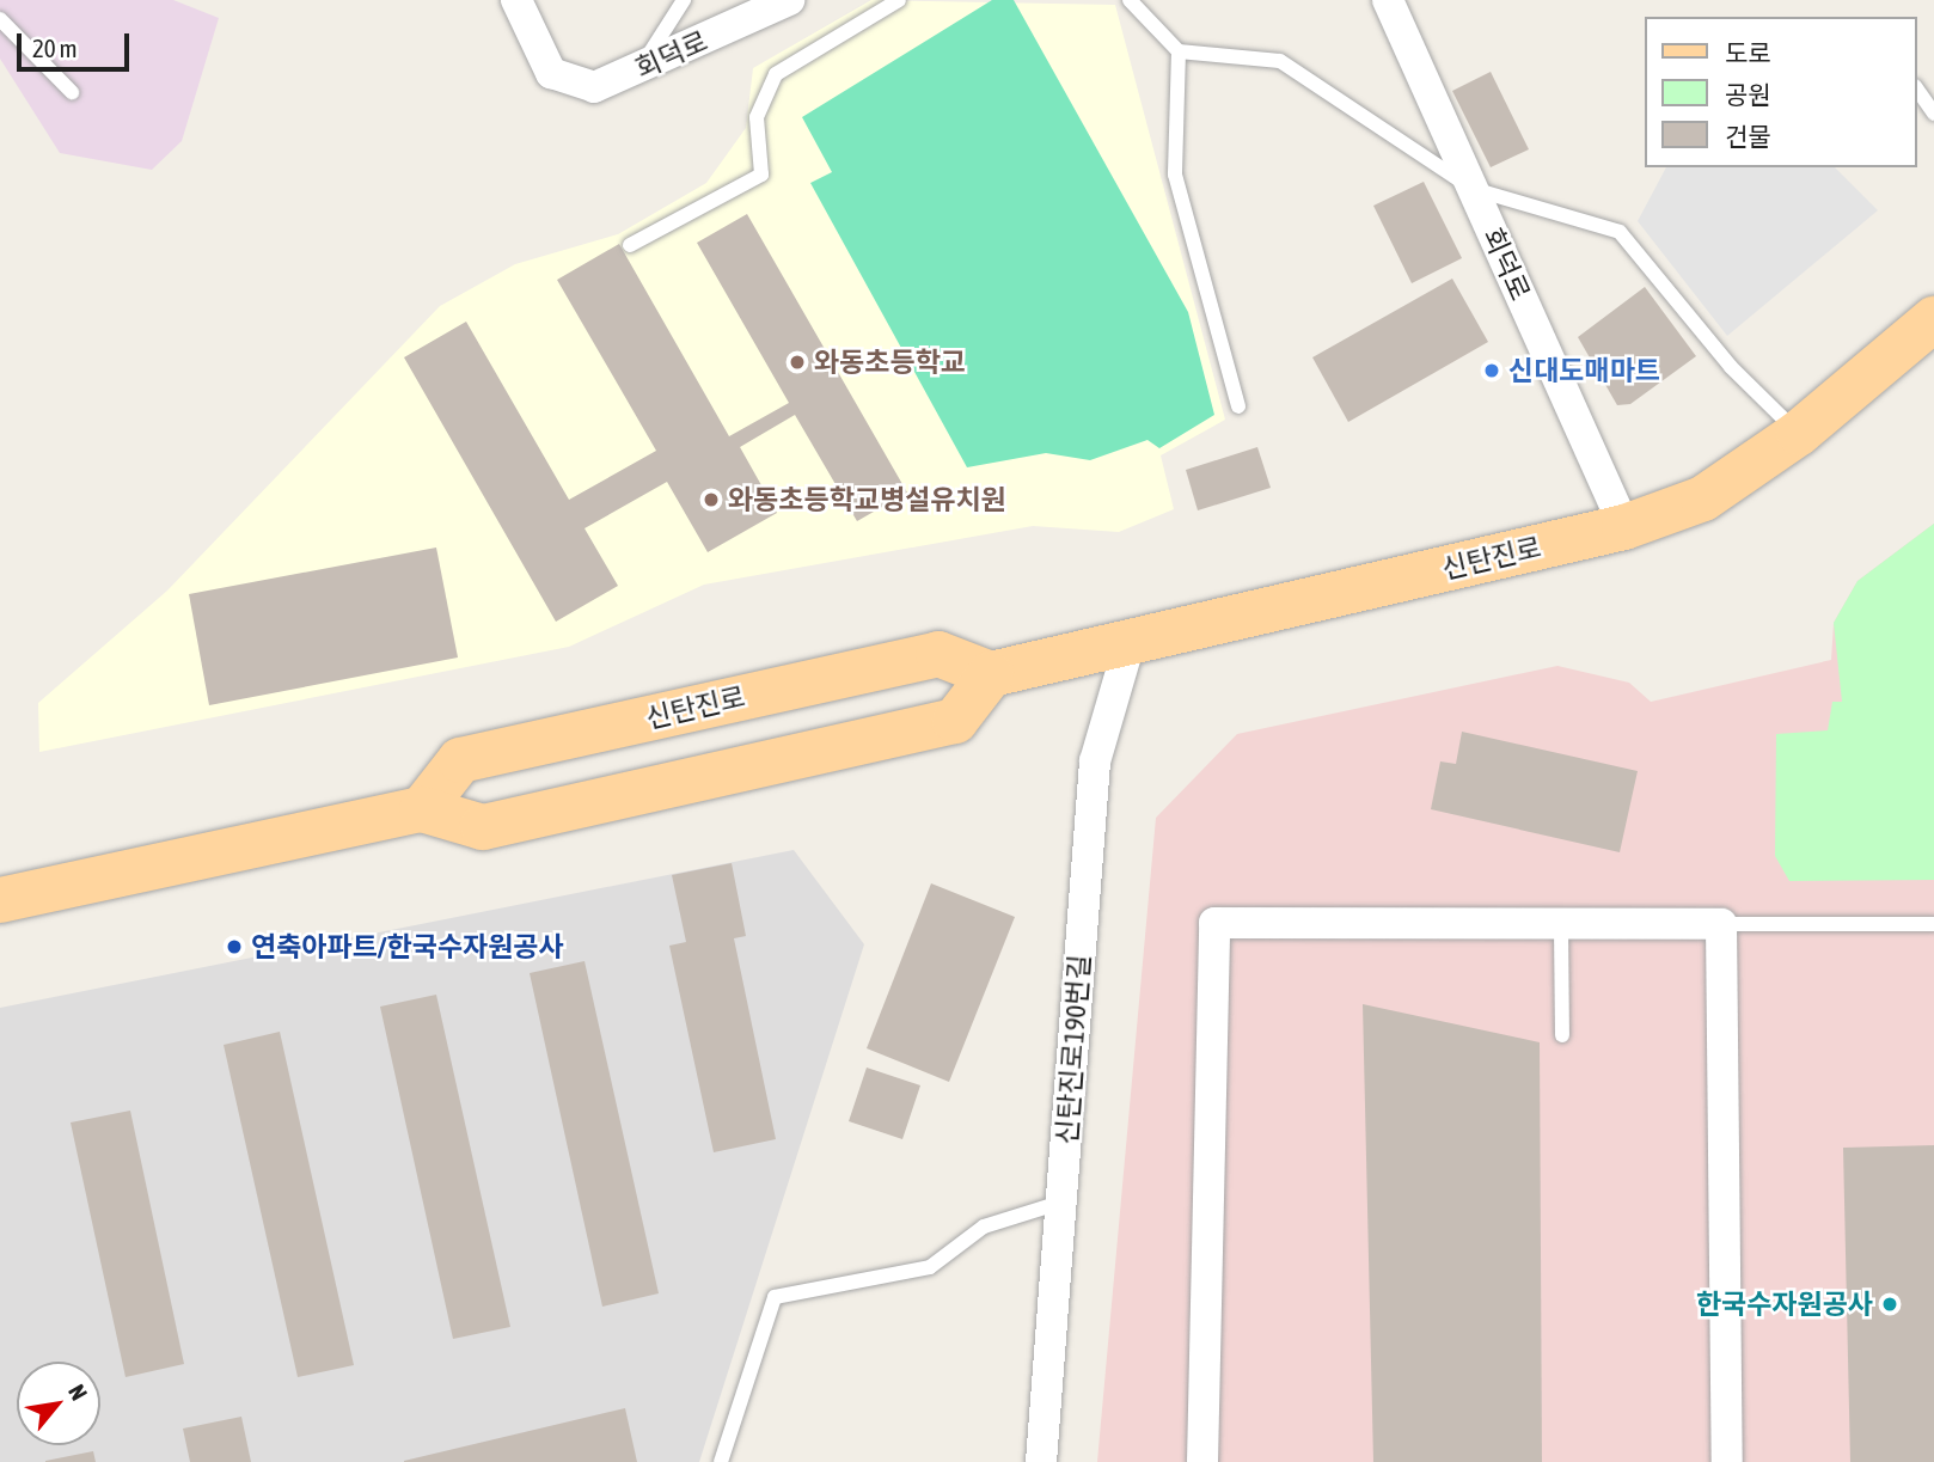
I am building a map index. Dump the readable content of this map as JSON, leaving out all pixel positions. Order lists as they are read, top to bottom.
{
  "streets": {
    "main road": ["신탄진로"],
    "street": ["회덕로", "신탄진로190번길"]
  },
  "crossings": [
    ["회덕로", "신탄진로"],
    ["신탄진로", "신탄진로190번길"]
  ],
  "places": [
    "와동초등학교",
    "신대도매마트",
    "와동초등학교병설유치원",
    "연축아파트/한국수자원공사",
    "한국수자원공사"
  ],
  "legend": ["도로", "공원", "건물"],
  "scale_bar": "20 m",
  "north": "top right"
}
